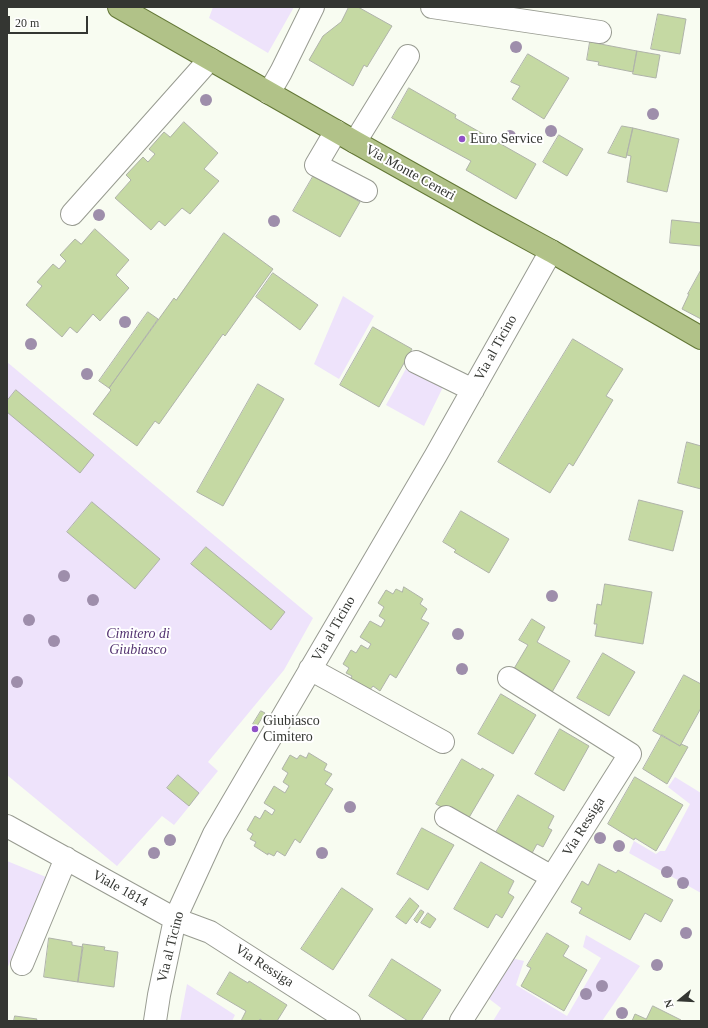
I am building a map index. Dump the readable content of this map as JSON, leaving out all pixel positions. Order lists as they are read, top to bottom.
{
  "streets": {
    "main road": ["Via Monte Ceneri"],
    "street": ["Via al Ticino", "Via Ressiga", "Viale 1814"]
  },
  "crossings": [
    ["Via Monte Ceneri", "Via al Ticino"],
    ["Via al Ticino", "Via Ressiga"],
    ["Via al Ticino", "Viale 1814"],
    ["Via Ressiga", "Viale 1814"]
  ],
  "parks": ["Cimitero di Giubiasco"],
  "places": ["Euro Service", "Giubiasco Cimitero"],
  "scale_bar": "20 m",
  "north": "left"
}
